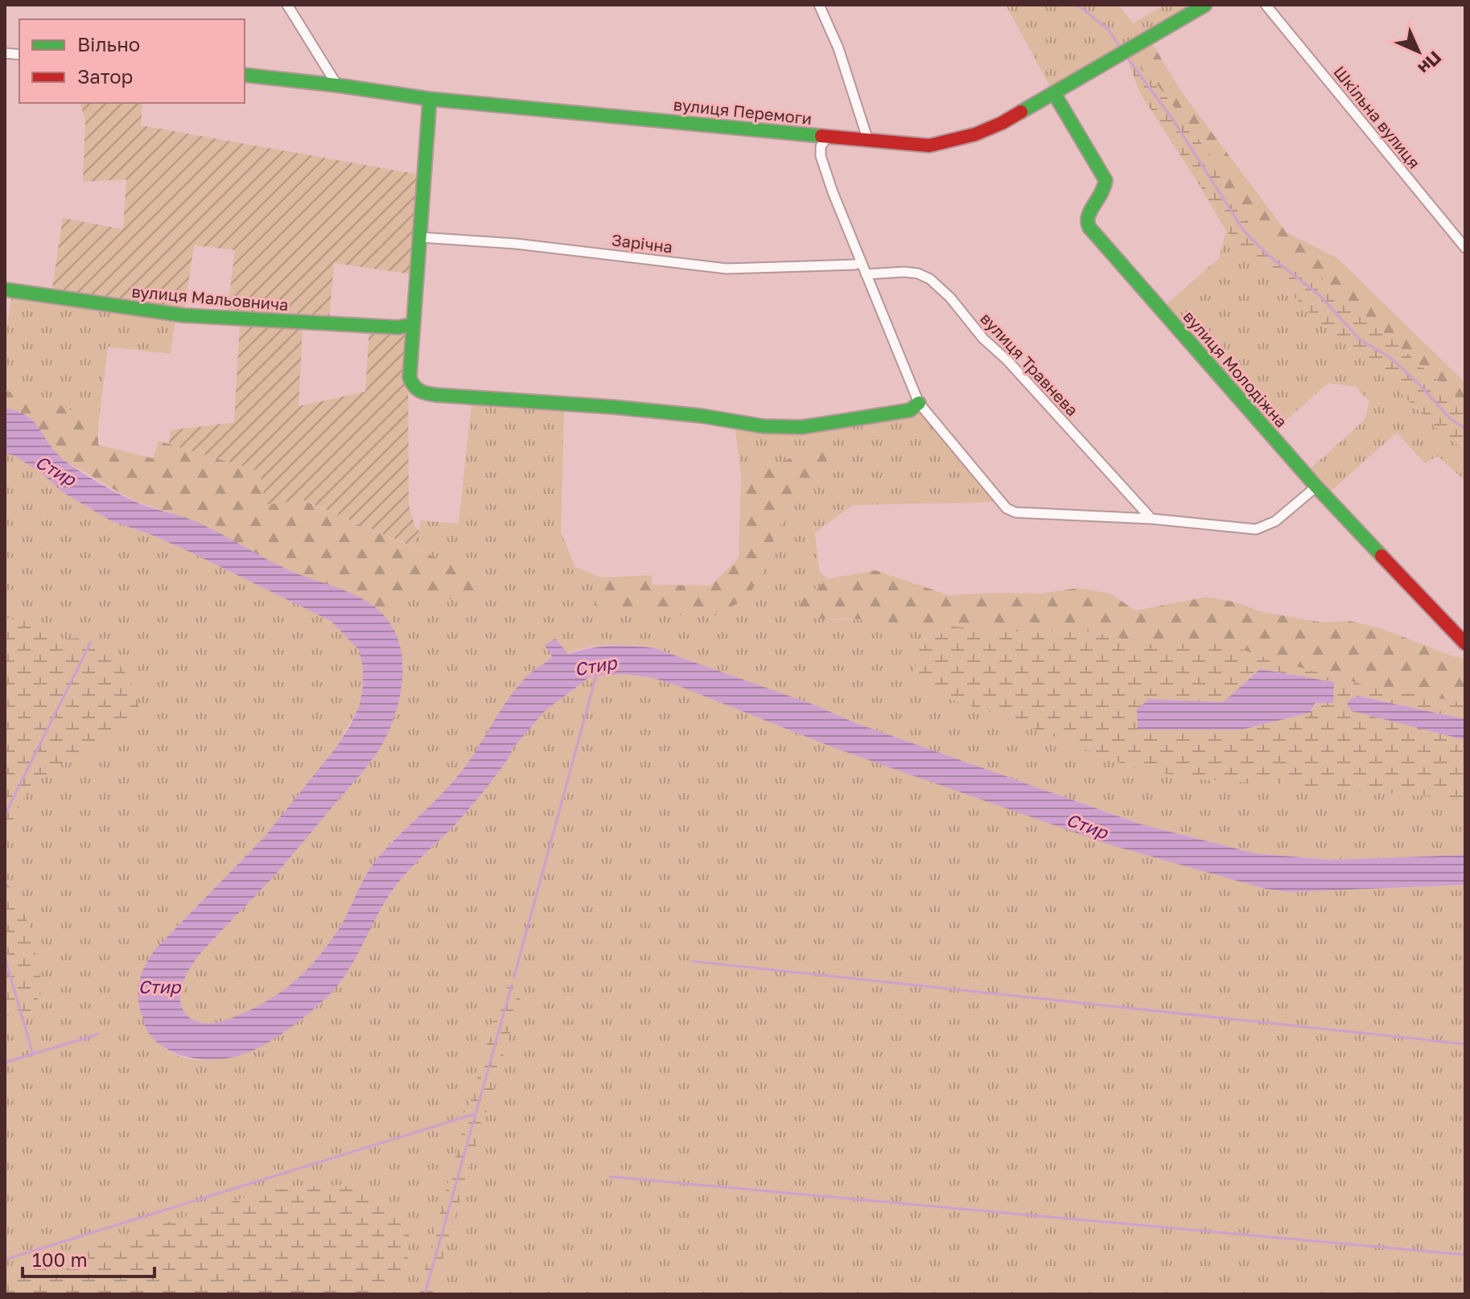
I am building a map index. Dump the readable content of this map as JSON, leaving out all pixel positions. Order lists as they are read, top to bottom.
{
  "streets": {
    "street": [
      "вулиця Перемоги",
      "Шкільна вулиця",
      "Зарічна",
      "вулиця Мальовнича",
      "вулиця Травнева",
      "вулиця Молодіжна"
    ]
  },
  "crossings": [
    ["вулиця Перемоги", "вулиця Молодіжна"]
  ],
  "water": ["Стир"],
  "legend": ["Вільно", "Затор"],
  "scale_bar": "100 m",
  "north": "bottom right"
}
